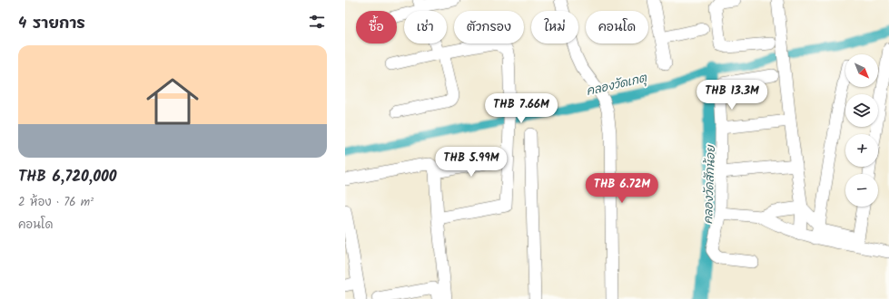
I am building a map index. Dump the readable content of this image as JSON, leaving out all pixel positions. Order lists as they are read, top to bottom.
{
  "water": ["คลองวัดเกตุ", "คลองวัดสักน้อย"],
  "north": "bottom right",
  "page": {
    "heading": "4 รายการ",
    "chip": [
      "ซื้อ",
      "เช่า",
      "ตัวกรอง",
      "ใหม่",
      "คอนโด"
    ],
    "list": [
      {
        "name": "THB 6,720,000",
        "note": "2 ห้อง · 76 m² · คอนโด"
      }
    ],
    "map_buttons": ["+", "−"],
    "price": [
      "THB 13.3M",
      "THB 7.66M",
      "THB 5.99M",
      "THB 6.72M"
    ]
  }
}
